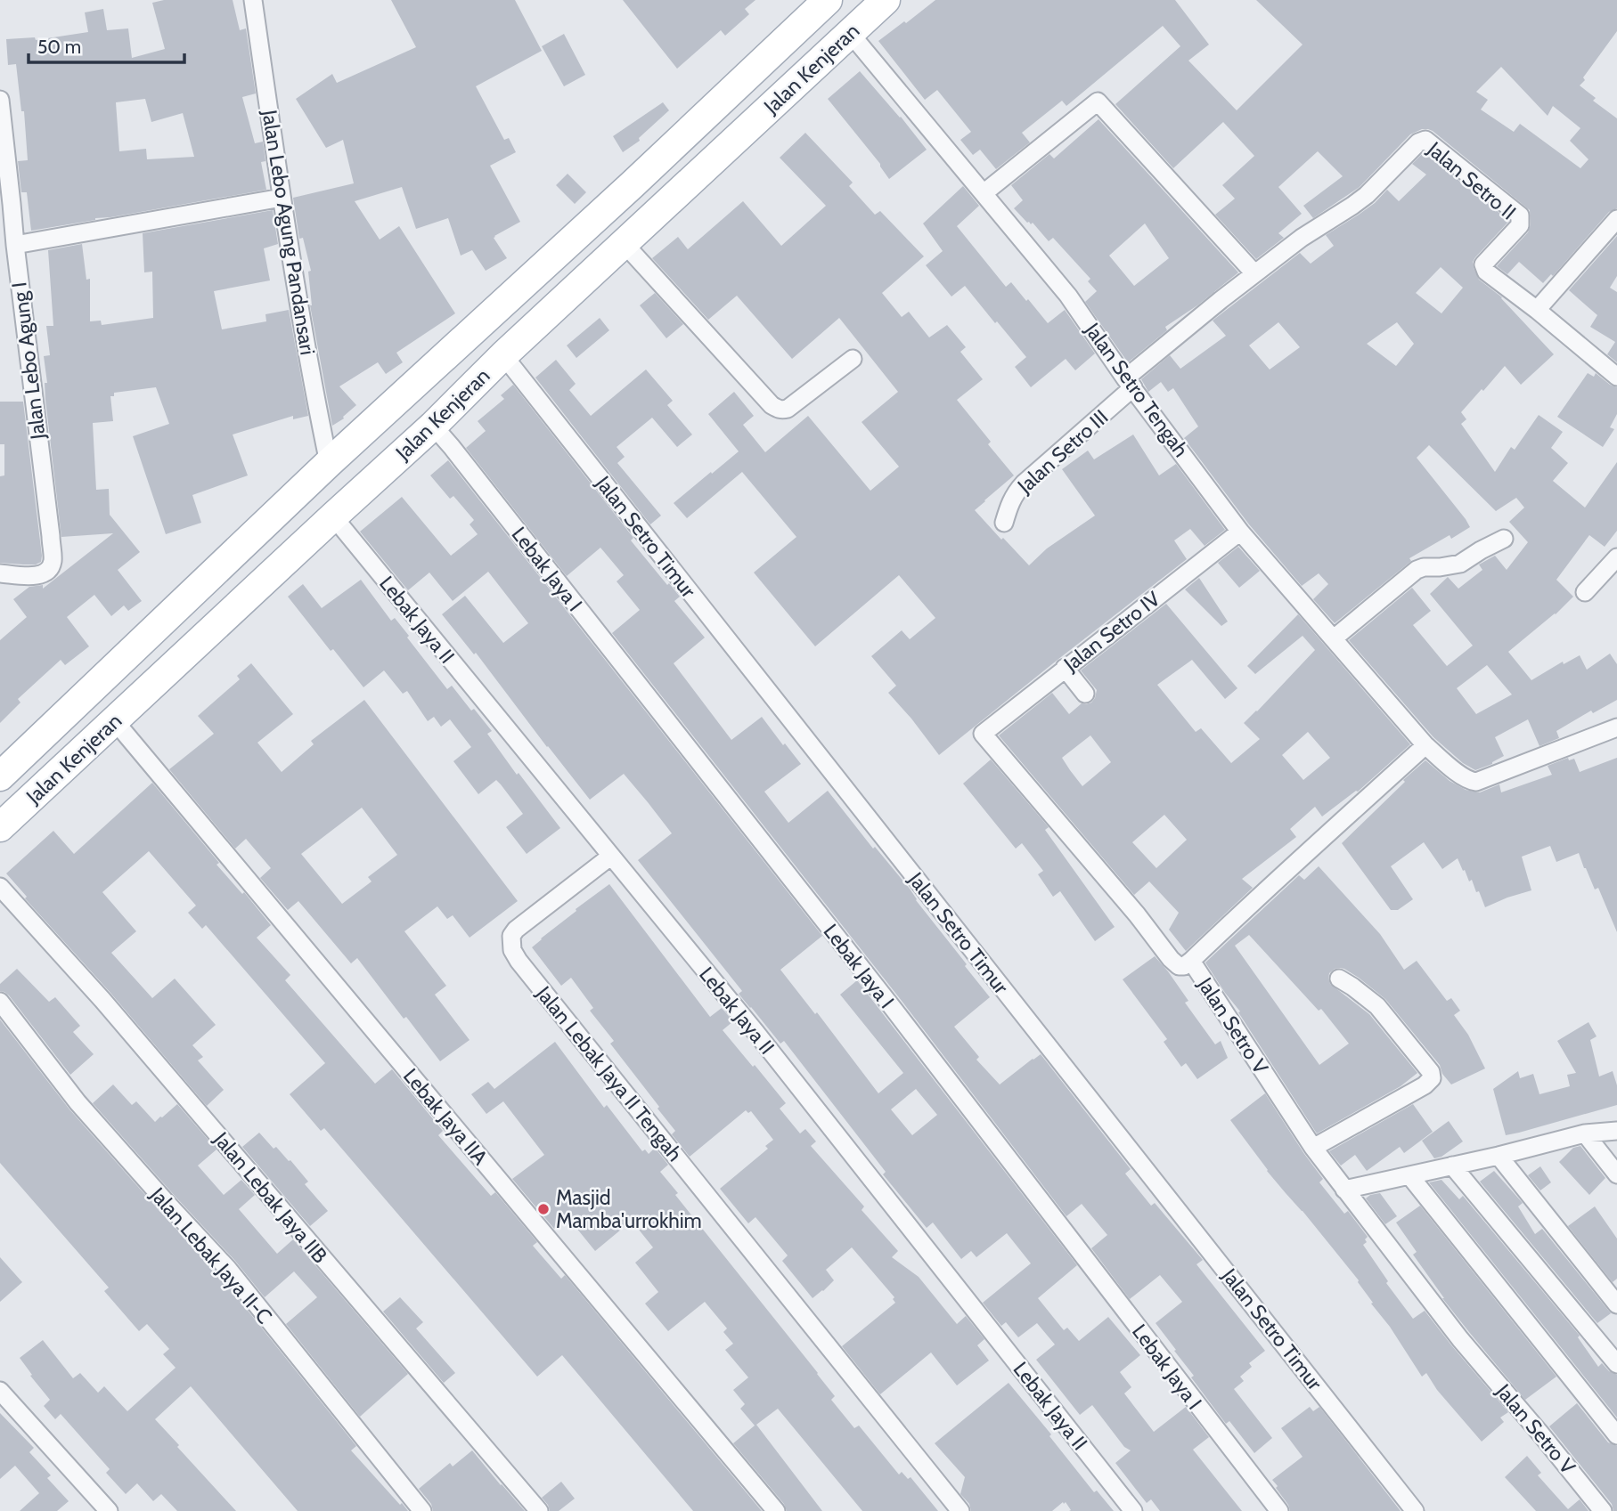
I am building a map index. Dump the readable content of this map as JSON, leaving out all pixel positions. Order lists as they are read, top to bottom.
{
  "streets": {
    "main road": ["Jalan Kenjeran"],
    "street": [
      "Jalan Setro II",
      "Jalan Lebo Agung Pandansari",
      "Jalan Lebo Agung I",
      "Jalan Setro Tengah",
      "Jalan Setro III",
      "Jalan Setro Timur",
      "Lebak Jaya I",
      "Lebak Jaya II",
      "Jalan Setro IV",
      "Jalan Setro V",
      "Jalan Lebak Jaya II Tengah",
      "Lebak Jaya IIA",
      "Jalan Lebak Jaya IIB",
      "Jalan Lebak Jaya II-C"
    ]
  },
  "crossings": [
    ["Jalan Kenjeran", "Jalan Lebo Agung Pandansari"],
    ["Jalan Kenjeran", "Jalan Setro Tengah"],
    ["Jalan Kenjeran", "Jalan Setro Timur"],
    ["Jalan Kenjeran", "Lebak Jaya I"],
    ["Jalan Kenjeran", "Lebak Jaya II"],
    ["Jalan Kenjeran", "Lebak Jaya IIA"],
    ["Jalan Setro II", "Jalan Setro Tengah"],
    ["Jalan Setro II", "Jalan Setro III"],
    ["Jalan Setro Tengah", "Jalan Setro III"],
    ["Jalan Setro Tengah", "Jalan Setro IV"],
    ["Jalan Setro Tengah", "Jalan Setro V"],
    ["Lebak Jaya II", "Jalan Lebak Jaya II Tengah"],
    ["Jalan Setro IV", "Jalan Setro V"]
  ],
  "places": ["Masjid Mamba'urrokhim"],
  "scale_bar": "50 m"
}
